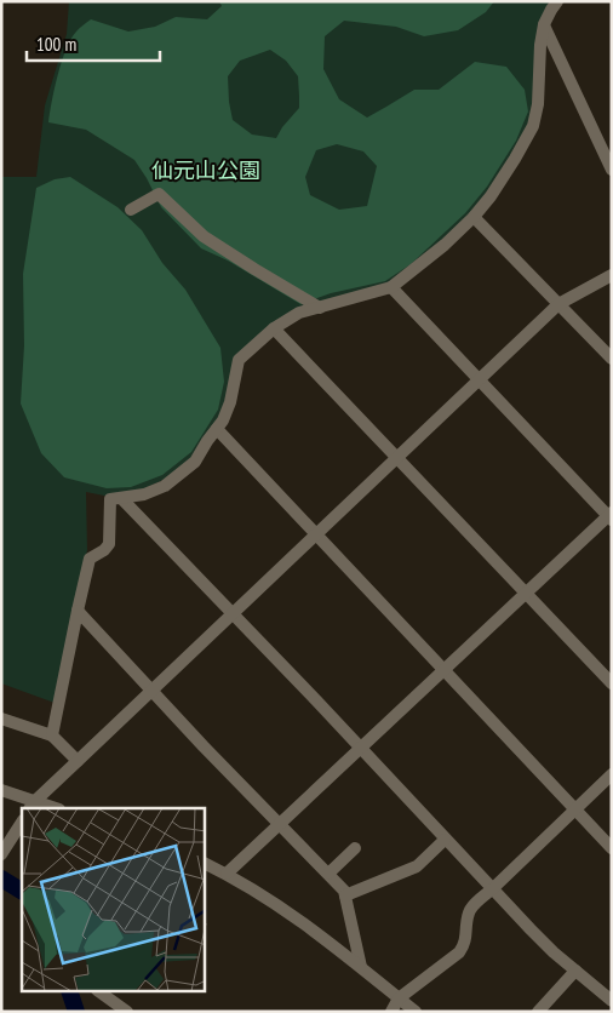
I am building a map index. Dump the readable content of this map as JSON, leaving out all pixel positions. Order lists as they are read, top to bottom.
{
  "parks": ["仙元山公園"],
  "scale_bar": "100 m"
}
